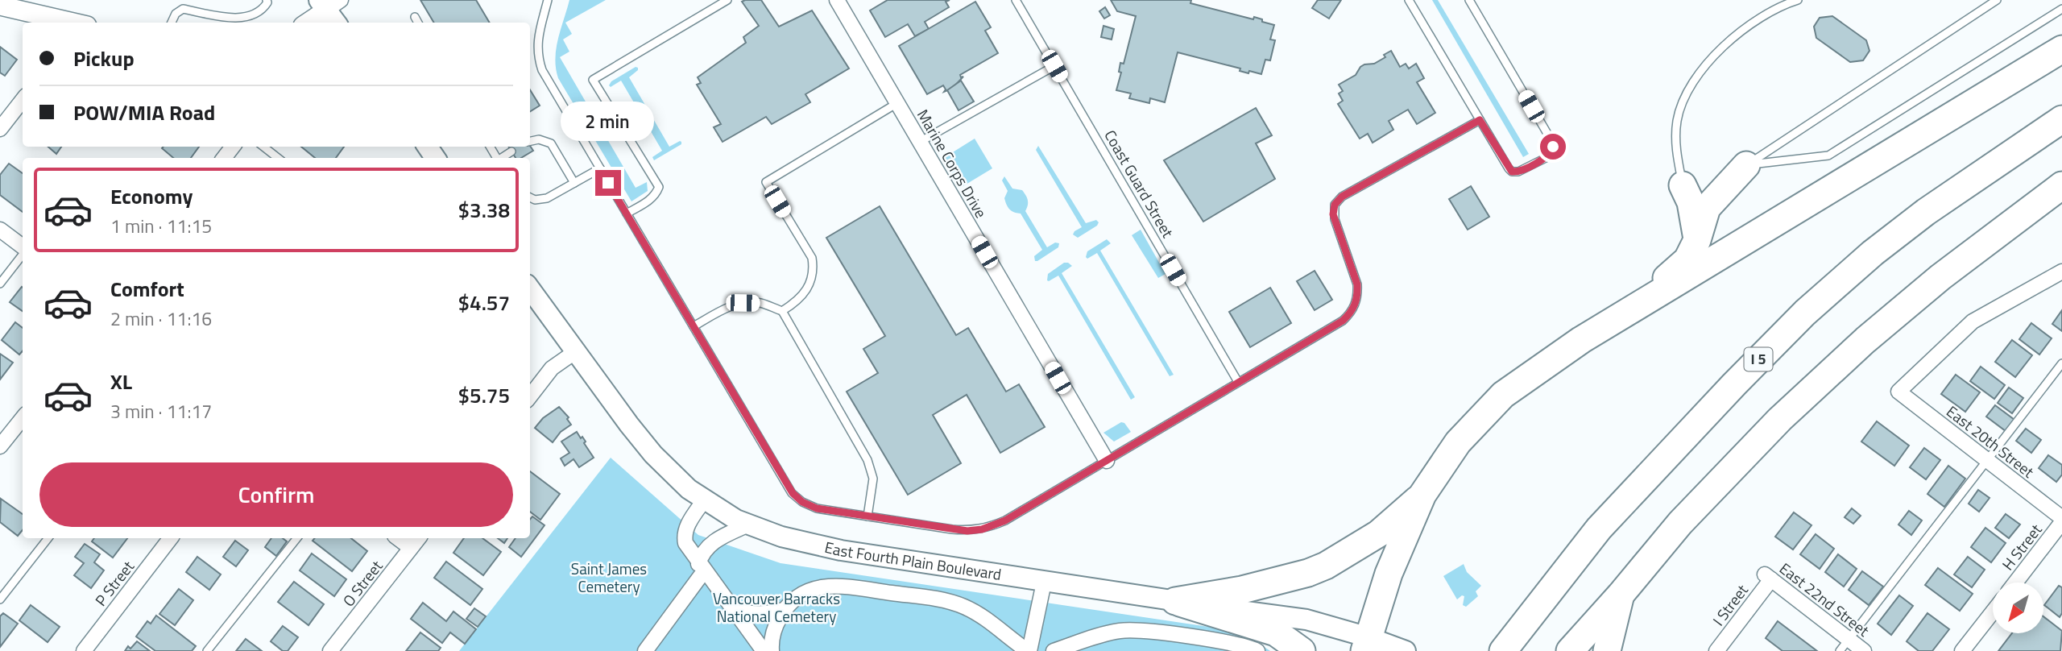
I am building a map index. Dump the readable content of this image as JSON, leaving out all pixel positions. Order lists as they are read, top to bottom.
{
  "streets": {
    "highway": ["I 5"],
    "main road": ["East Fourth Plain Boulevard"],
    "street": [
      "Marine Corps Drive",
      "East 20th Street",
      "H Street",
      "P Street",
      "O Street",
      "East 22nd Street",
      "I Street"
    ],
    "lane": ["Coast Guard Street"]
  },
  "crossings": [
    ["East 20th Street", "H Street"],
    ["East 22nd Street", "I Street"]
  ],
  "parks": ["Saint James Cemetery", "Vancouver Barracks National Cemetery"],
  "north": "bottom left",
  "page": {
    "banner": ["Pickup", "POW/MIA Road"],
    "bubble": "2 min",
    "list": [
      {
        "name": "Economy",
        "note": "1 min · 11:15",
        "value": "$3.38"
      },
      {
        "name": "Comfort",
        "note": "2 min · 11:16",
        "value": "$4.57"
      },
      {
        "name": "XL",
        "note": "3 min · 11:17",
        "value": "$5.75"
      }
    ],
    "buttons": "Confirm"
  }
}
